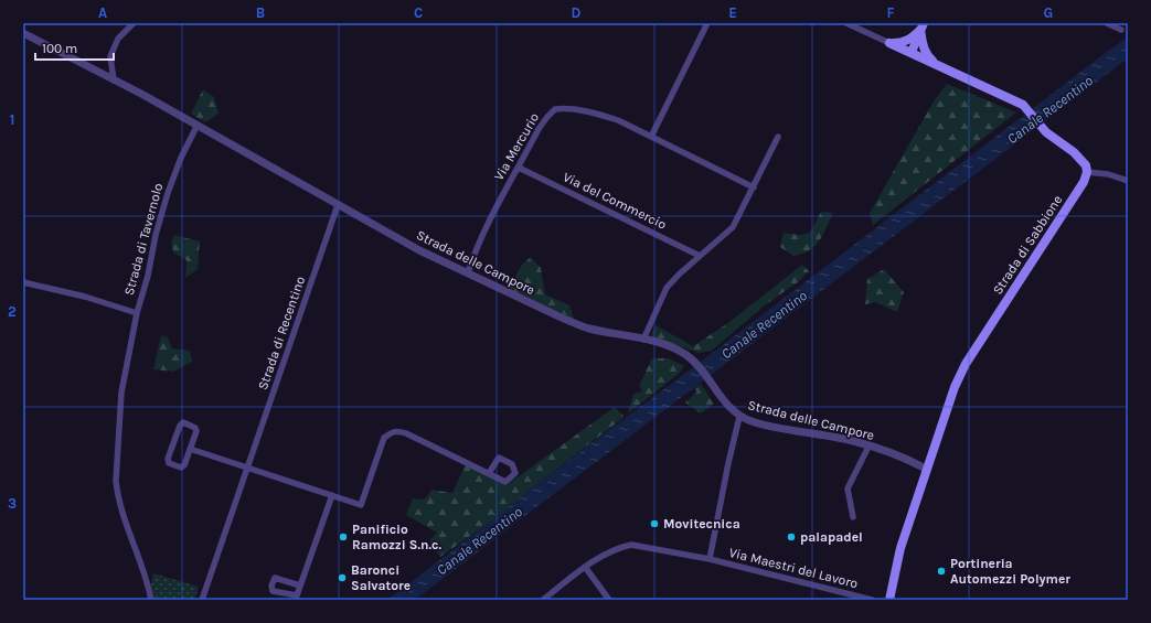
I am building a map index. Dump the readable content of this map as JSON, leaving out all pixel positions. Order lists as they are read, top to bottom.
{
  "streets": {
    "main road": ["Strada di Sabbione"],
    "street": [
      "Via Mercurio",
      "Via del Commercio",
      "Strada di Tavernolo",
      "Strada delle Campore",
      "Strada di Recentino",
      "Via Maestri del Lavoro"
    ]
  },
  "crossings": [
    ["Via Mercurio", "Via del Commercio"],
    ["Via Mercurio", "Strada delle Campore"],
    ["Strada di Tavernolo", "Strada delle Campore"],
    ["Strada di Sabbione", "Strada delle Campore"],
    ["Strada delle Campore", "Strada di Recentino"],
    ["Strada delle Campore", "Via Maestri del Lavoro"]
  ],
  "water": ["Canale Recentino"],
  "places": [
    "Movitecnica",
    "Panificio Ramozzi S.n.c.",
    "palapadel",
    "Portineria Automezzi Polymer",
    "Baronci Salvatore"
  ],
  "scale_bar": "100 m",
  "grid": {
    "columns": [
      "A",
      "B",
      "C",
      "D",
      "E",
      "F",
      "G"
    ],
    "rows": ["1", "2", "3"]
  }
}
